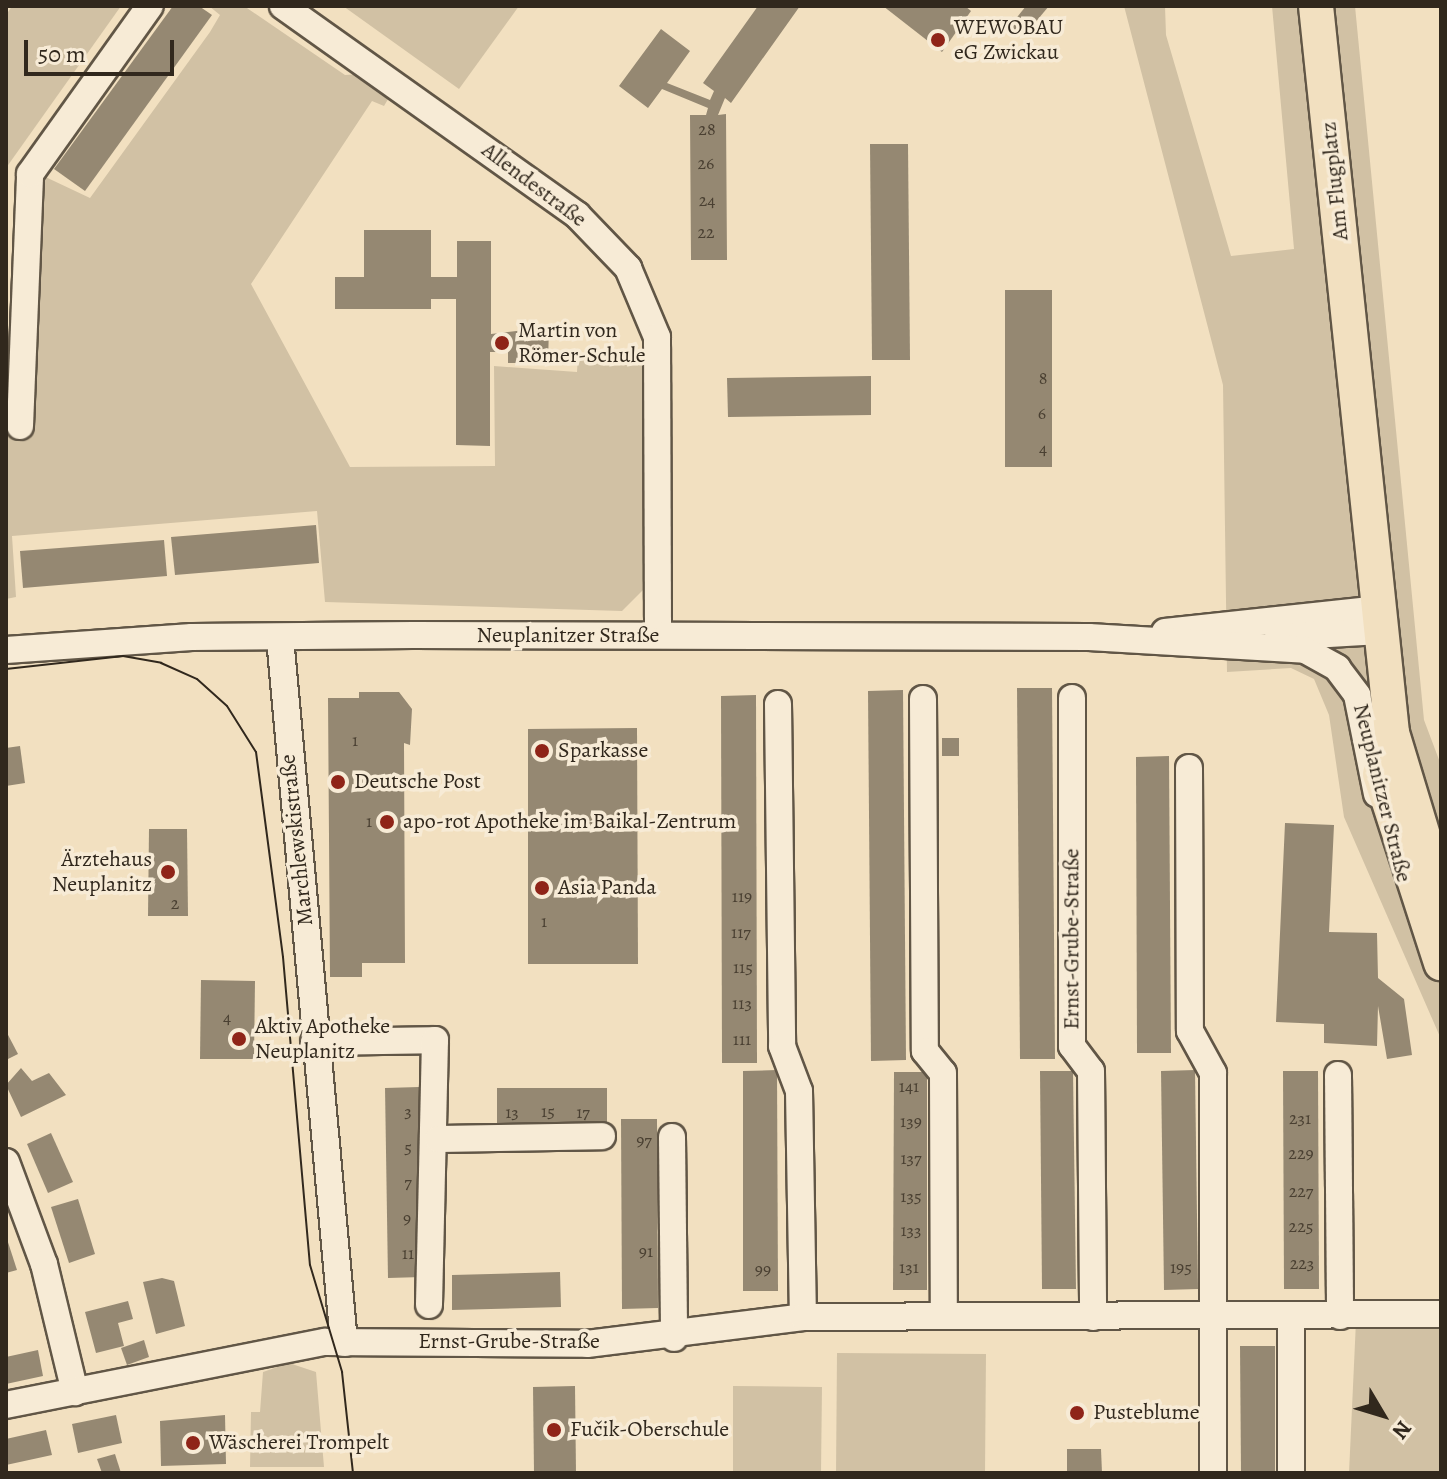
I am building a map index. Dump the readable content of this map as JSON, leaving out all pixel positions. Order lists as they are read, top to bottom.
{
  "streets": {
    "main road": ["Am Flugplatz", "Neuplanitzer Straße"],
    "street": ["Allendestraße", "Marchlewskistraße", "Ernst-Grube-Straße"]
  },
  "crossings": [
    ["Am Flugplatz", "Neuplanitzer Straße"],
    ["Allendestraße", "Neuplanitzer Straße"],
    ["Neuplanitzer Straße", "Marchlewskistraße"],
    ["Marchlewskistraße", "Ernst-Grube-Straße"]
  ],
  "places": [
    "WEWOBAU eG Zwickau",
    "Martin von Römer-Schule",
    "Sparkasse",
    "Deutsche Post",
    "apo-rot Apotheke im Baikal-Zentrum",
    "Ärztehaus Neuplanitz",
    "Asia Panda",
    "Aktiv Apotheke Neuplanitz",
    "Pusteblume",
    "Fučik-Oberschule",
    "Wäscherei Trompelt"
  ],
  "house_numbers": [
    "28",
    "26",
    "24",
    "22",
    "8",
    "6",
    "4",
    "1",
    "1",
    "119",
    "2",
    "1",
    "117",
    "115",
    "113",
    "4",
    "111",
    "141",
    "3",
    "15",
    "13",
    "17",
    "231",
    "139",
    "97",
    "5",
    "229",
    "137",
    "7",
    "227",
    "135",
    "9",
    "225",
    "133",
    "91",
    "11",
    "223",
    "131",
    "195",
    "99"
  ],
  "scale_bar": "50 m",
  "north": "bottom right"
}
